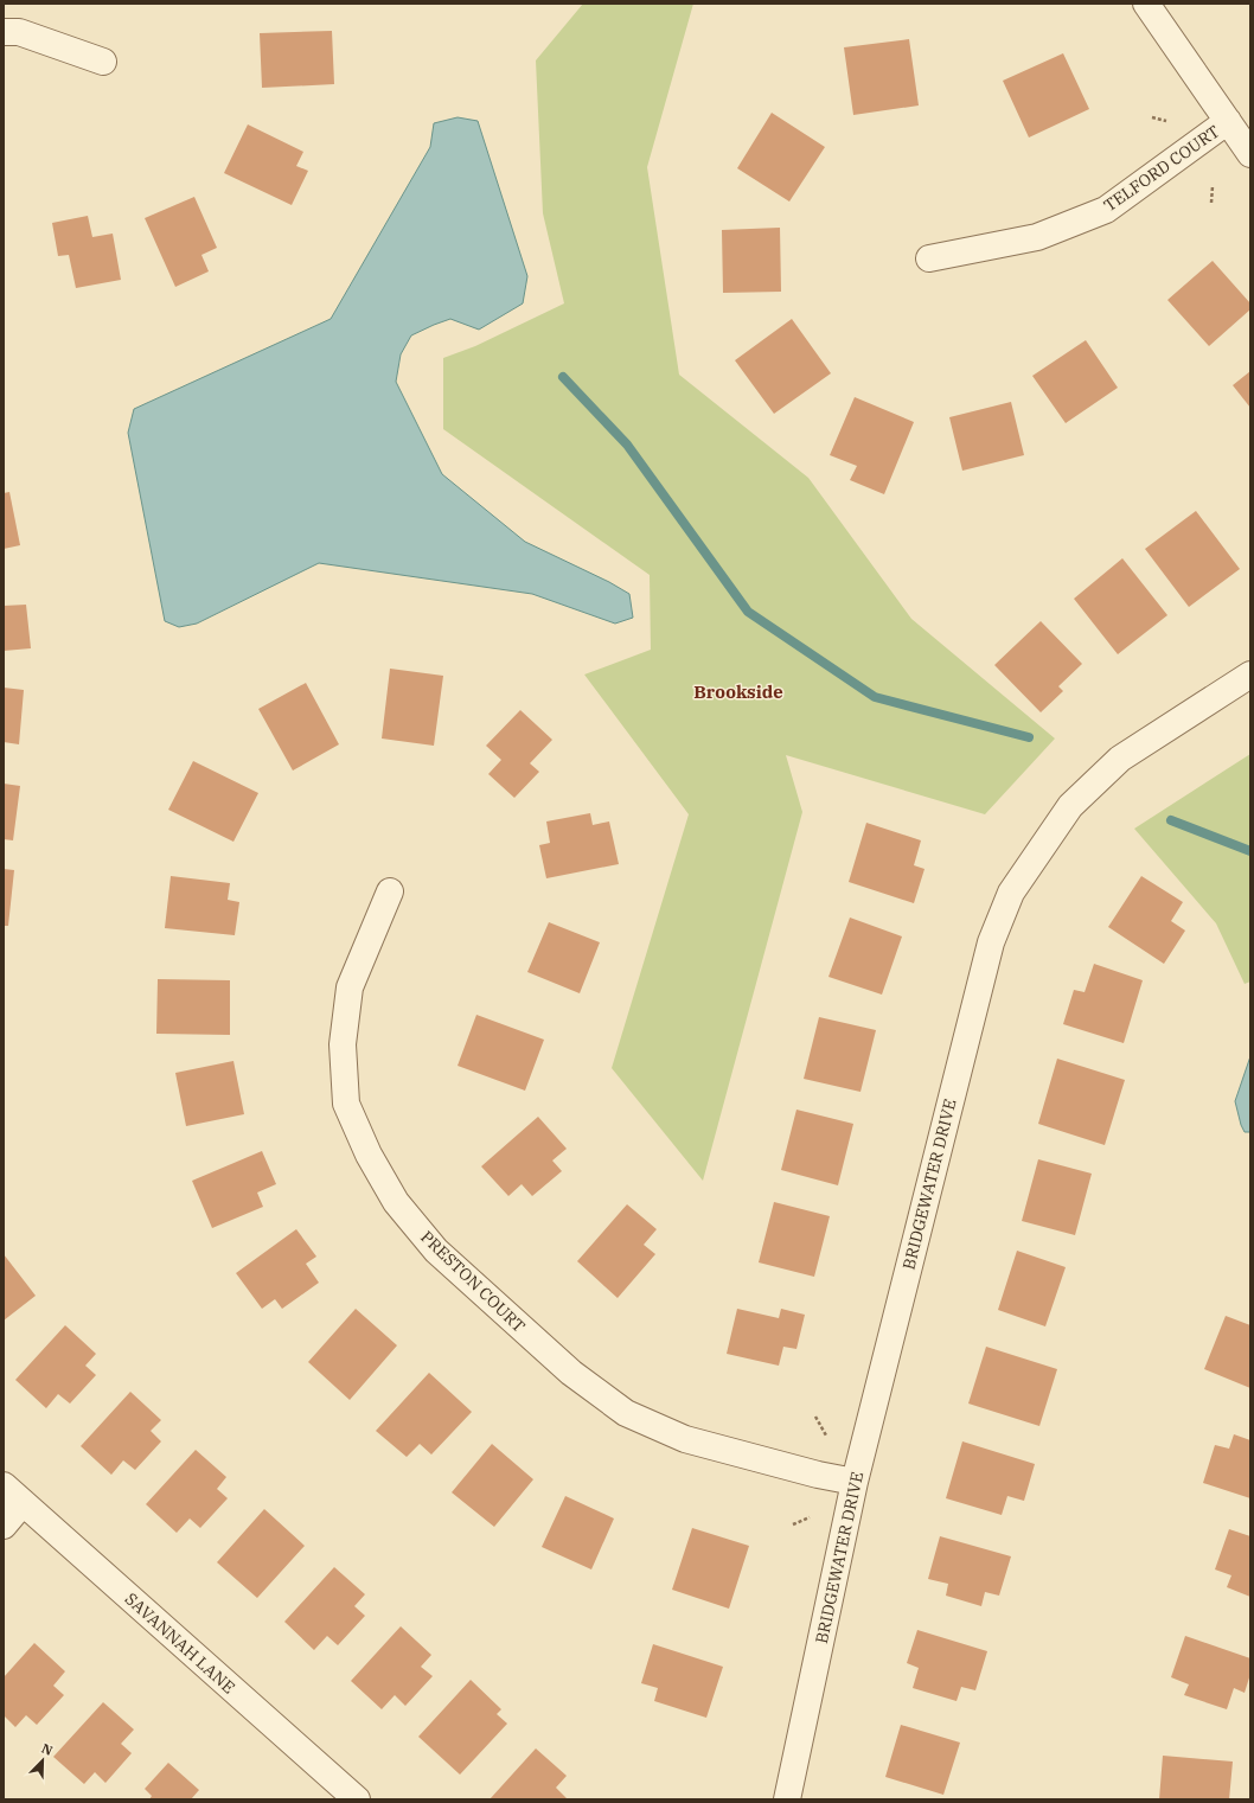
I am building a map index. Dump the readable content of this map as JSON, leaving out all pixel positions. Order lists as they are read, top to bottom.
{
  "streets": {
    "street": [
      "TELFORD COURT",
      "BRIDGEWATER DRIVE",
      "PRESTON COURT",
      "SAVANNAH LANE"
    ]
  },
  "crossings": [
    ["BRIDGEWATER DRIVE", "PRESTON COURT"]
  ],
  "districts": ["Brookside"],
  "north": "top right"
}
